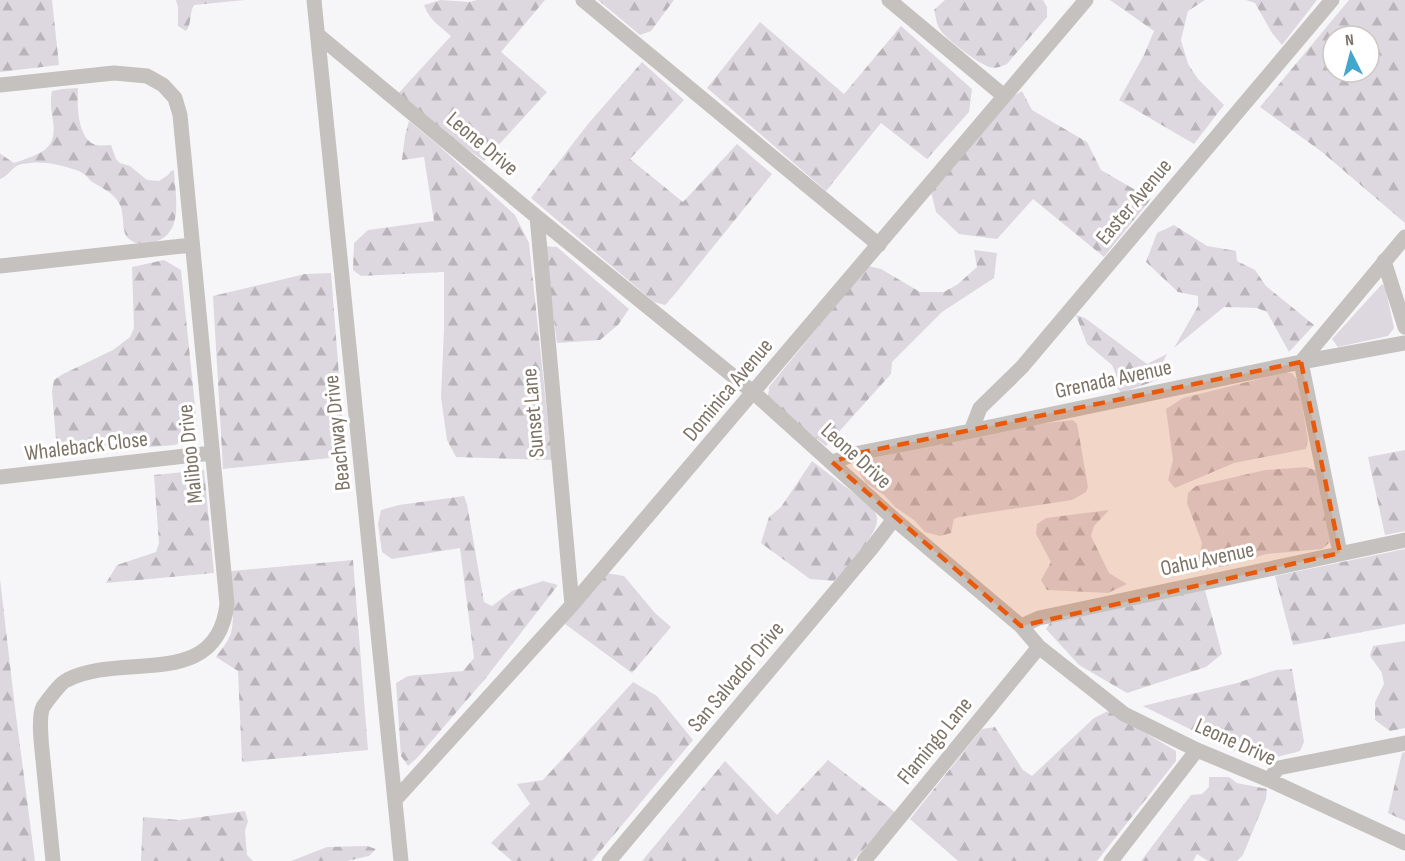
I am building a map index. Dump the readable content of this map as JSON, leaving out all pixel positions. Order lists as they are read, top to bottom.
{
  "streets": {
    "street": [
      "Leone Drive",
      "Easter Avenue",
      "Grenada Avenue",
      "Dominica Avenue",
      "Sunset Lane",
      "Beachway Drive",
      "Whaleback Close",
      "Maliboo Drive",
      "Oahu Avenue",
      "San Salvador Drive",
      "Flamingo Lane"
    ]
  },
  "crossings": [
    ["Leone Drive", "Grenada Avenue"],
    ["Leone Drive", "Dominica Avenue"],
    ["Leone Drive", "Sunset Lane"],
    ["Leone Drive", "Beachway Drive"],
    ["Leone Drive", "Oahu Avenue"],
    ["Leone Drive", "San Salvador Drive"],
    ["Leone Drive", "Flamingo Lane"],
    ["Easter Avenue", "Grenada Avenue"],
    ["Dominica Avenue", "Sunset Lane"],
    ["Dominica Avenue", "Beachway Drive"],
    ["Whaleback Close", "Maliboo Drive"]
  ],
  "north": "top"
}
